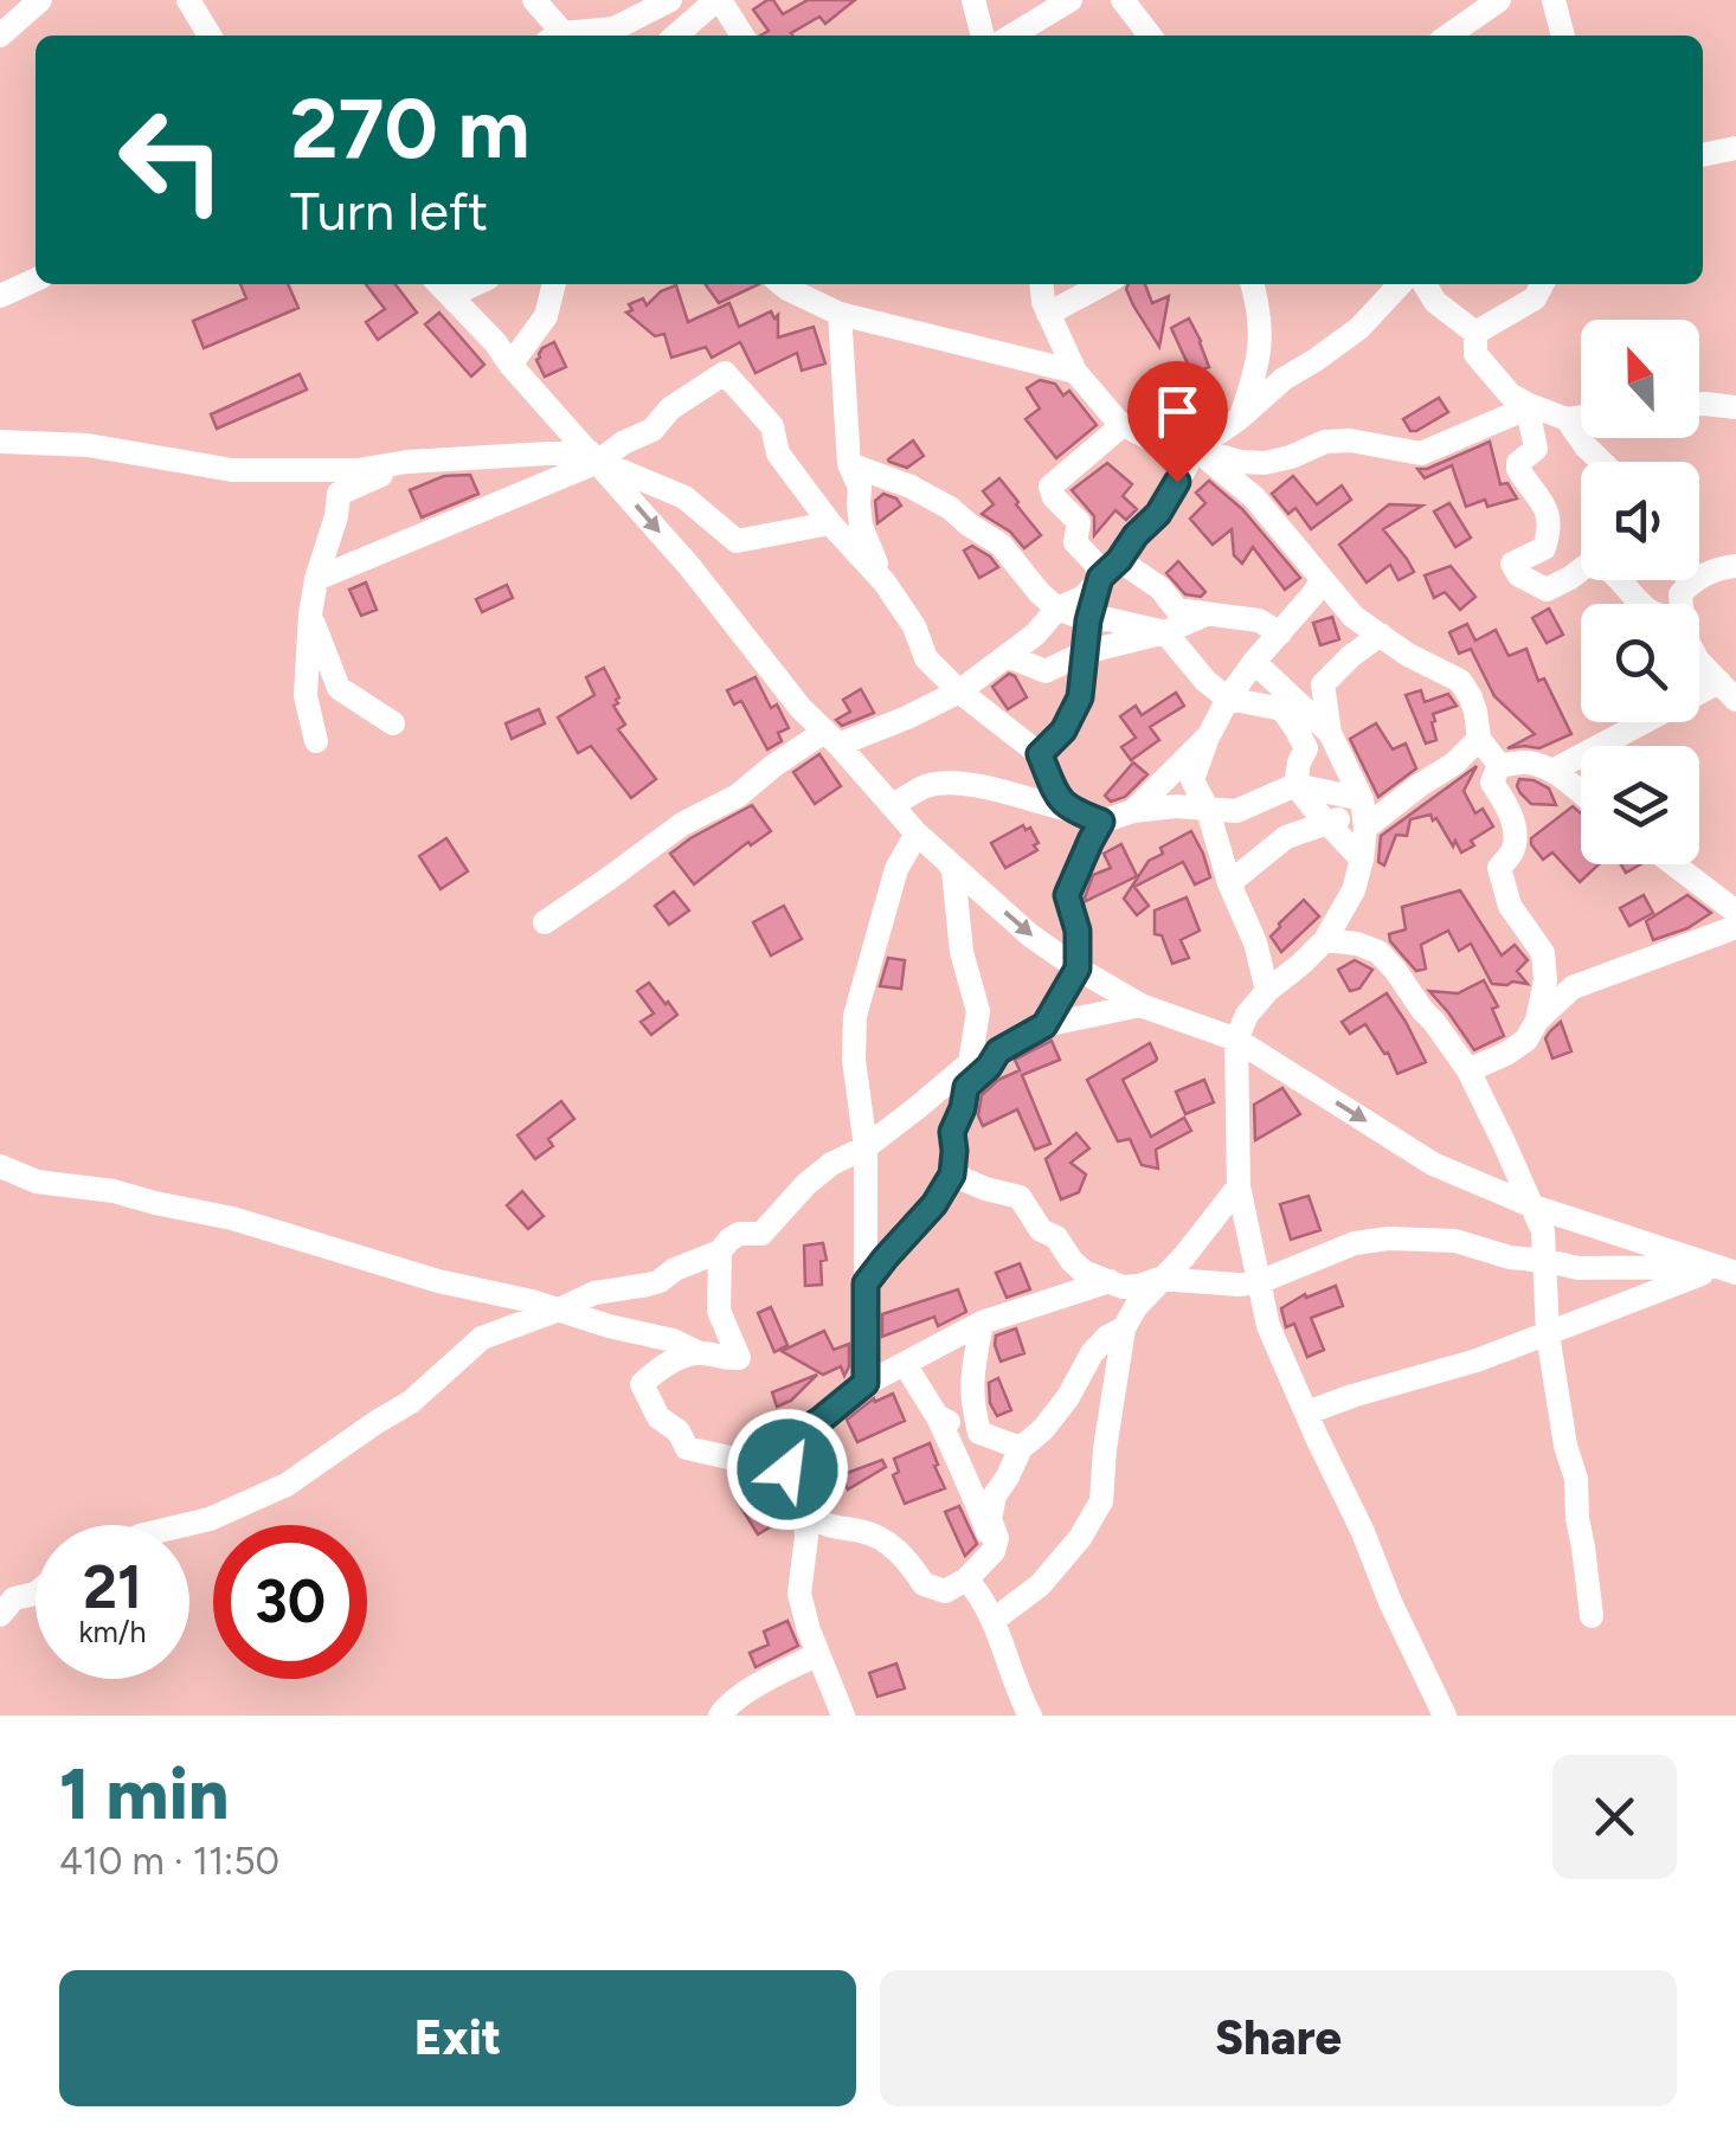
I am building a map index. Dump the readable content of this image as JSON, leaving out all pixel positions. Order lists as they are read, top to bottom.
{
  "north": "top",
  "page": {
    "turn": ["270 m", "Turn left"],
    "speed": "21 km/h",
    "limit": "30",
    "heading": ["1 min", "410 m · 11:50"],
    "buttons": ["Exit", "Share"]
  }
}
